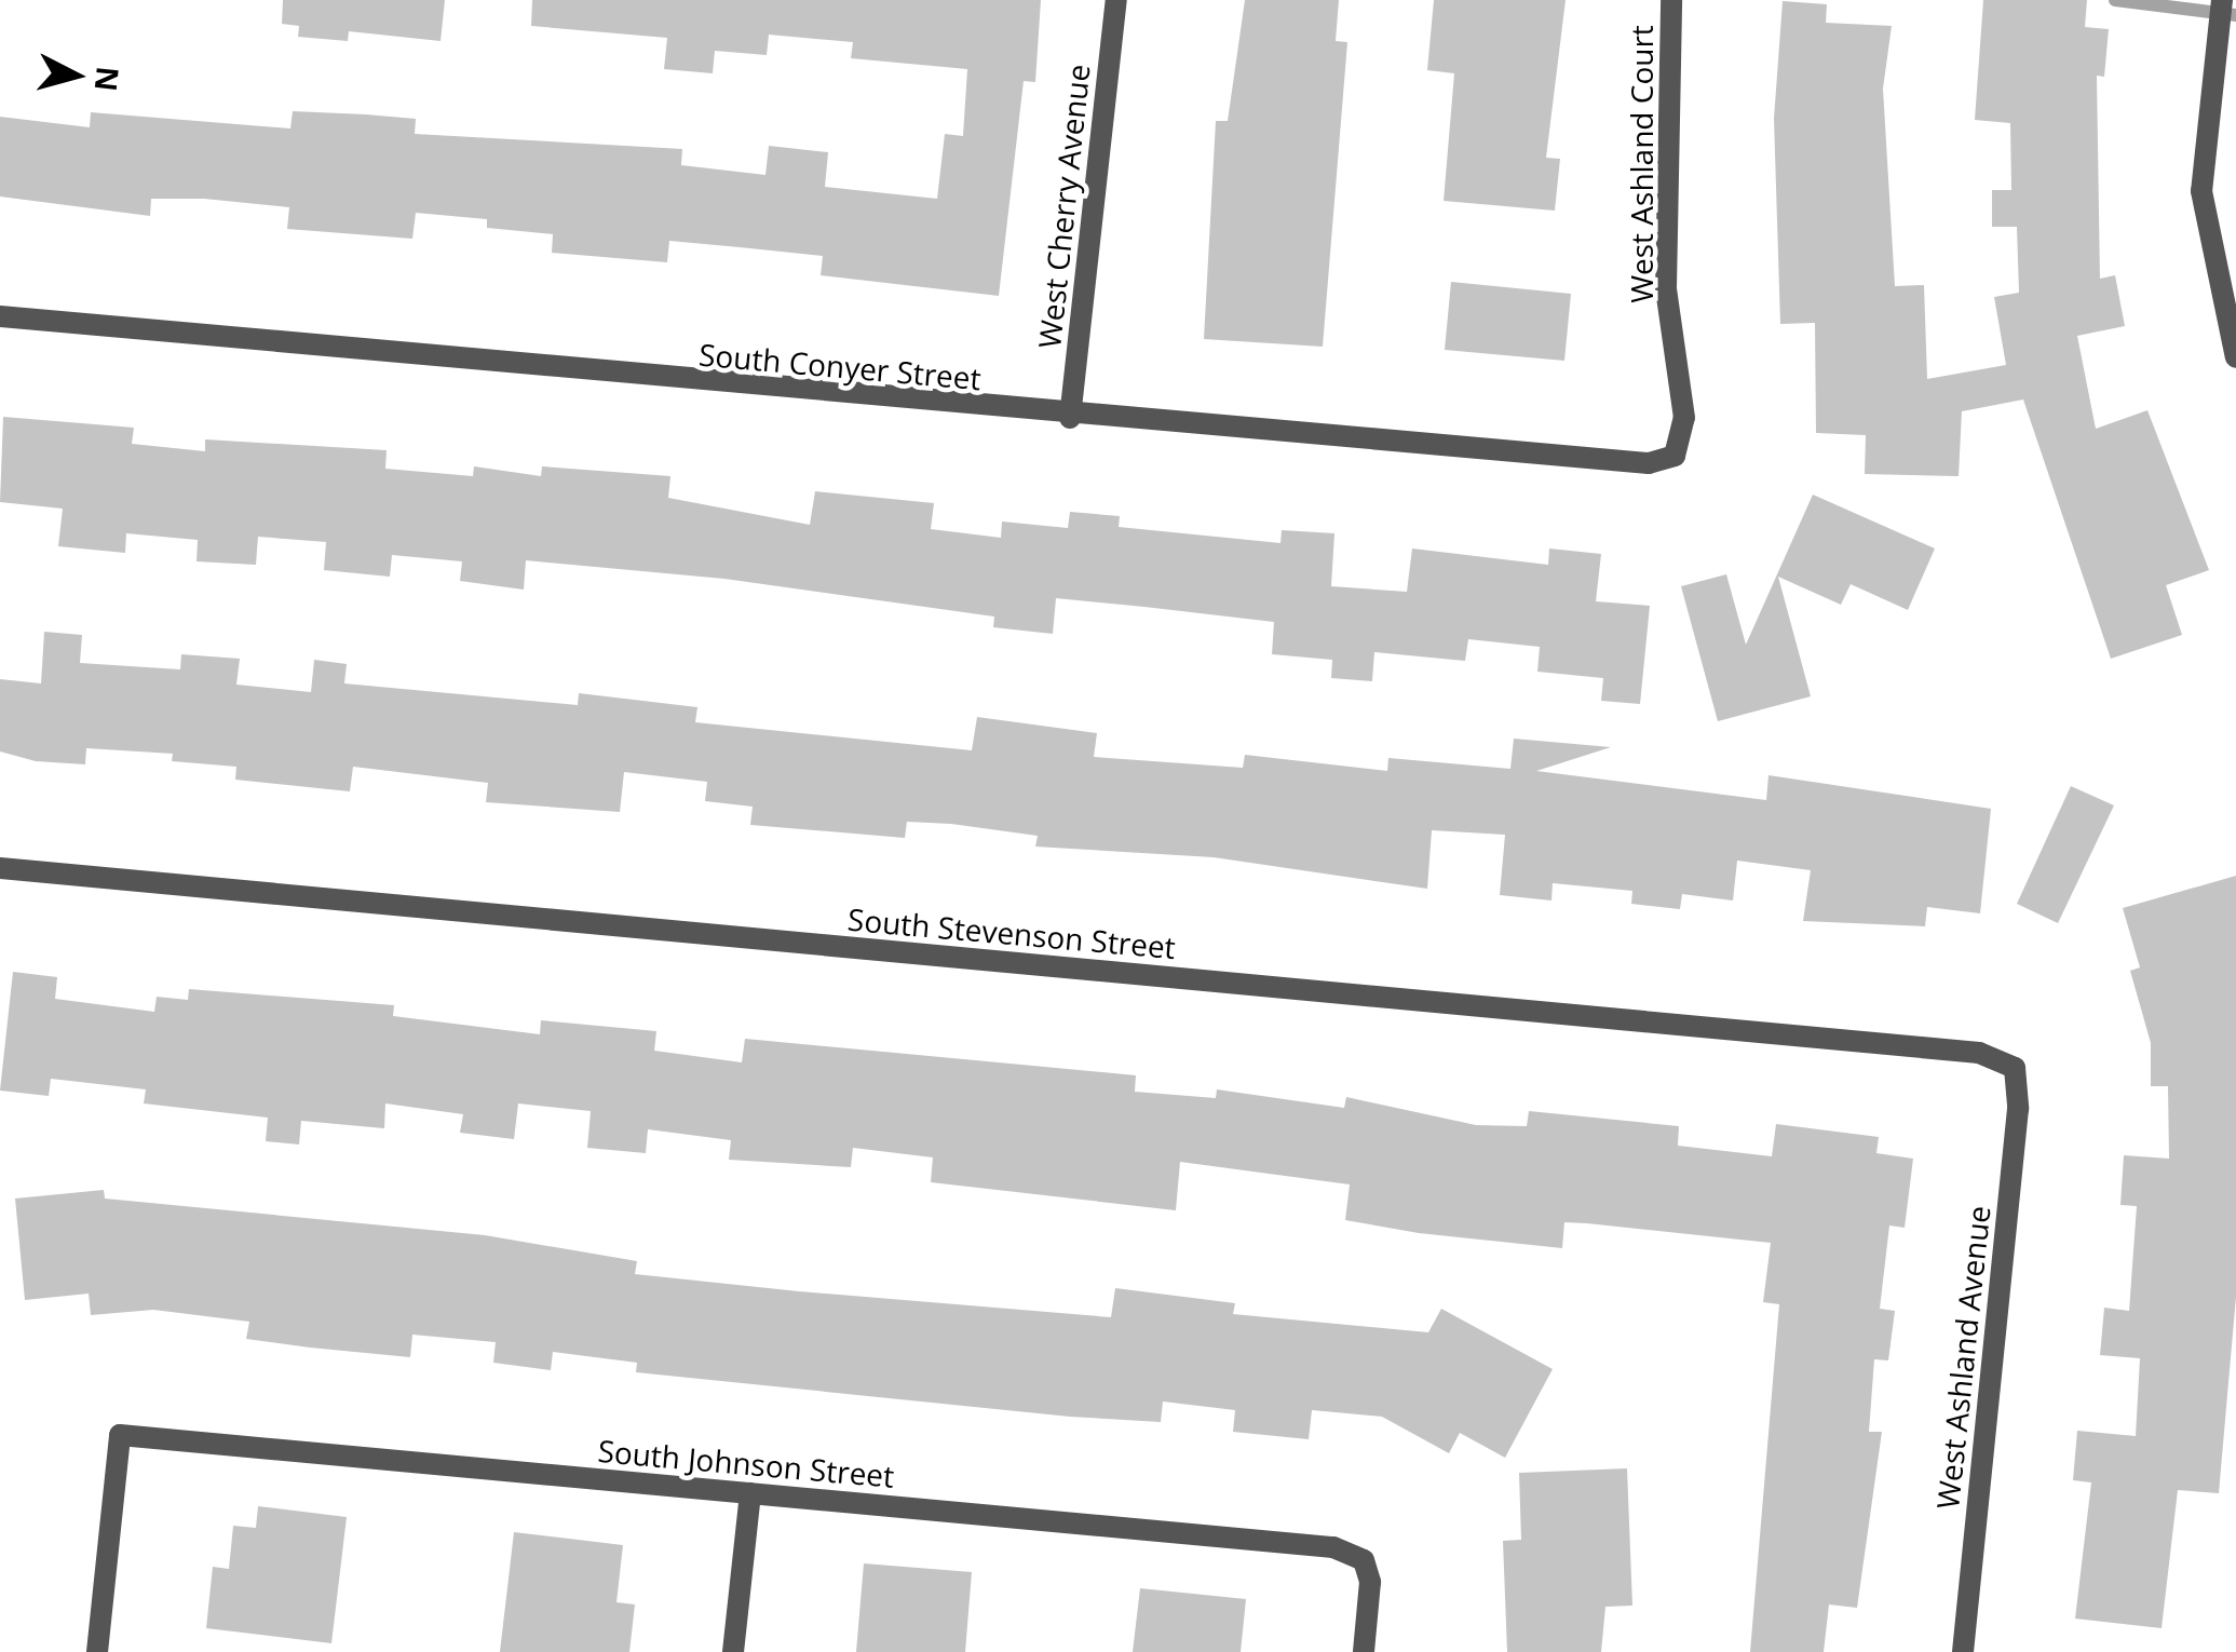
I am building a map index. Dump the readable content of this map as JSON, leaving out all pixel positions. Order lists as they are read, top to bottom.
{
  "streets": {
    "street": [
      "West Ashland Court",
      "West Cherry Avenue",
      "South Conyer Street",
      "South Stevenson Street",
      "West Ashland Avenue",
      "South Johnson Street"
    ]
  },
  "crossings": [
    ["West Ashland Court", "South Conyer Street"],
    ["West Cherry Avenue", "South Conyer Street"],
    ["South Stevenson Street", "West Ashland Avenue"]
  ],
  "north": "right"
}
